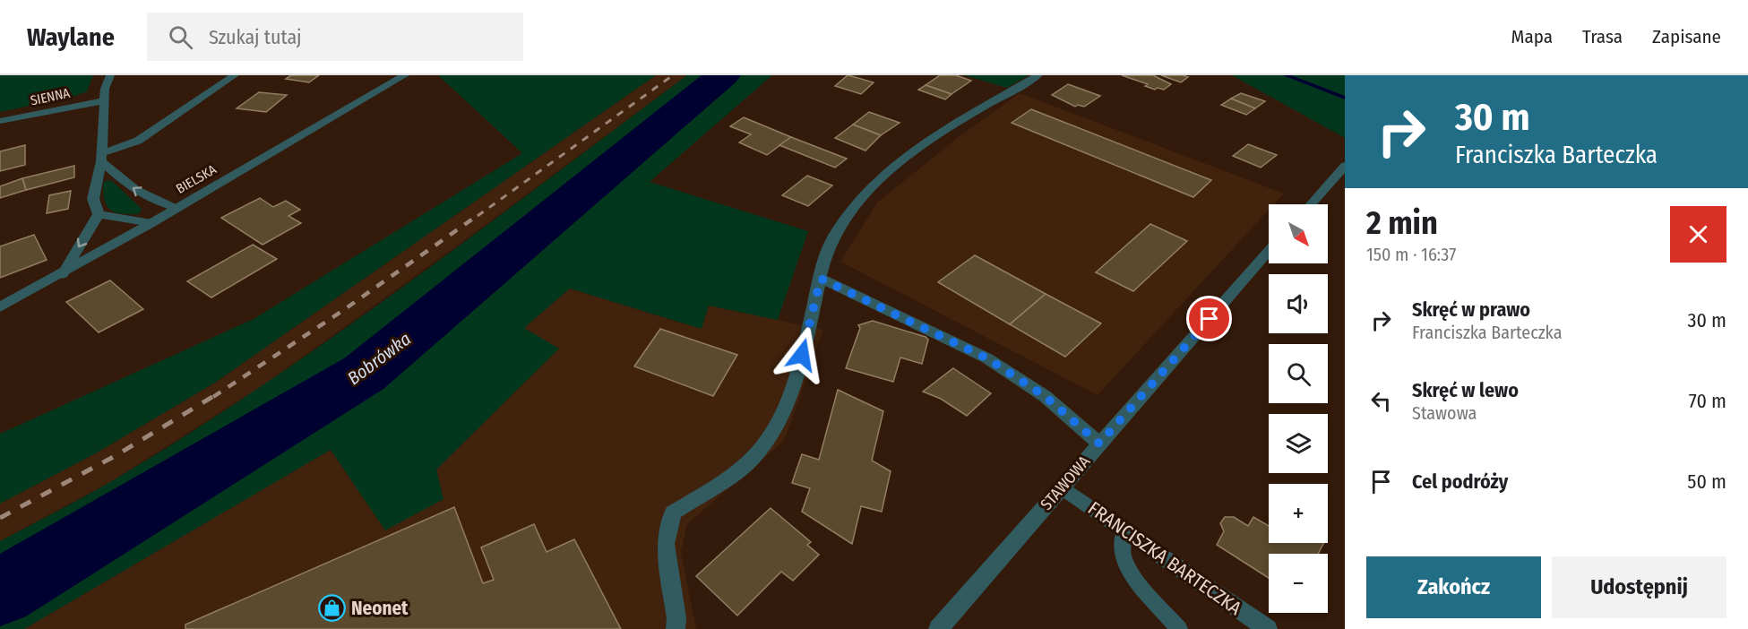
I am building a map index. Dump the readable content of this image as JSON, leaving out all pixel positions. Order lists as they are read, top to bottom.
{
  "streets": {
    "street": [
      "SIENNA",
      "BIELSKA",
      "STAWOWA",
      "FRANCISZKA BARTECZKA"
    ]
  },
  "crossings": [
    ["STAWOWA", "FRANCISZKA BARTECZKA"]
  ],
  "water": ["Bobrówka"],
  "places": {
    "shop": ["Neonet"]
  },
  "north": "bottom right",
  "page": {
    "header": "Waylane",
    "search": "Szukaj tutaj",
    "nav": ["Mapa", "Trasa", "Zapisane"],
    "turn": ["30 m", "Franciszka Barteczka"],
    "heading": ["2 min", "150 m · 16:37"],
    "map_buttons": ["+", "−"],
    "list": [
      {
        "name": "Skręć w prawo",
        "note": "Franciszka Barteczka",
        "value": "30 m"
      },
      {
        "name": "Skręć w lewo",
        "note": "Stawowa",
        "value": "70 m"
      },
      {
        "name": "Cel podróży",
        "value": "50 m"
      }
    ],
    "buttons": ["Zakończ", "Udostępnij"]
  }
}
